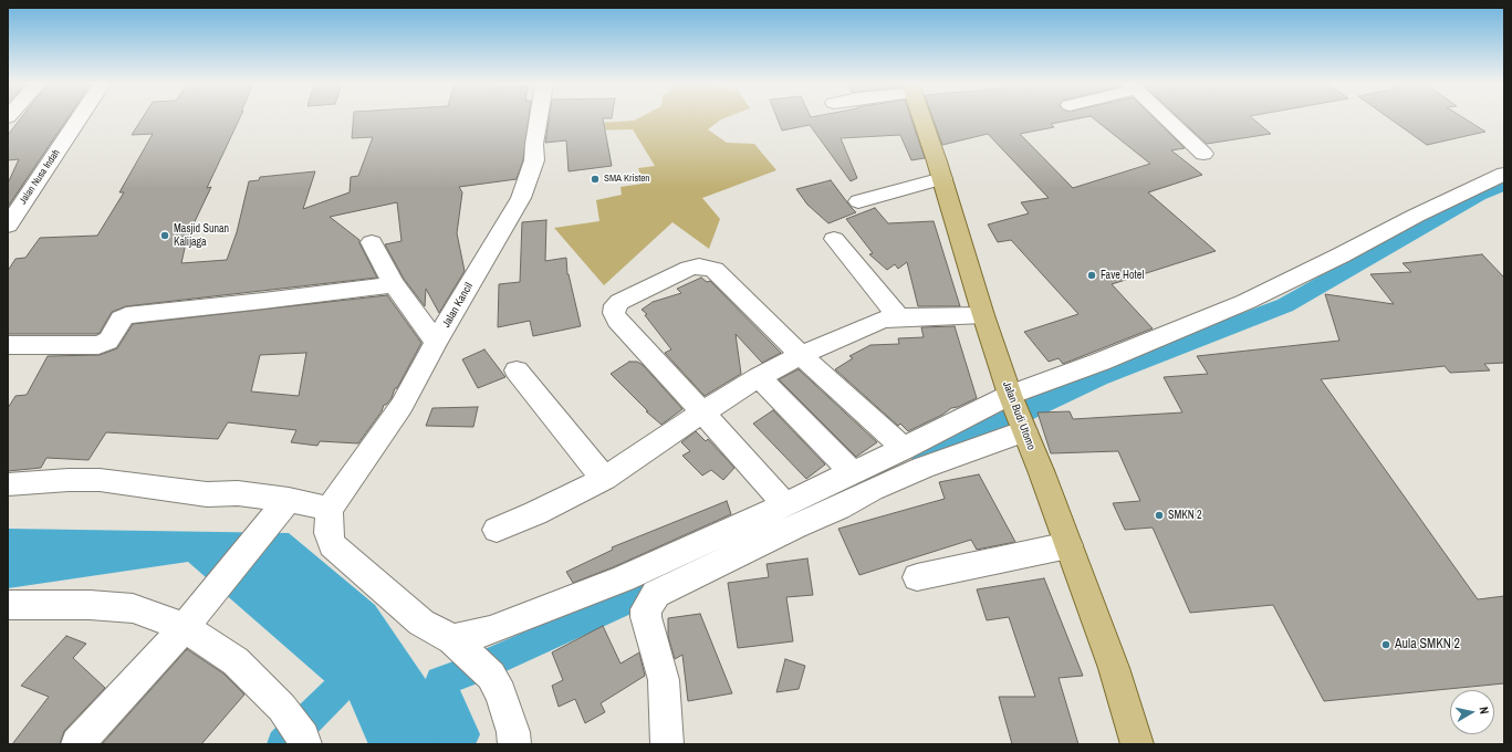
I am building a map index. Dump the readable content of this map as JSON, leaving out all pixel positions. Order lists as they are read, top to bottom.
{
  "streets": {
    "main road": ["Jalan Budi Utomo"],
    "street": ["Jalan Nusa Indah", "Jalan Kancil"]
  },
  "places": [
    "SMA Kristen",
    "Masjid Sunan Kalijaga",
    "Fave Hotel",
    "SMKN 2",
    "Aula SMKN 2"
  ],
  "north": "right"
}
